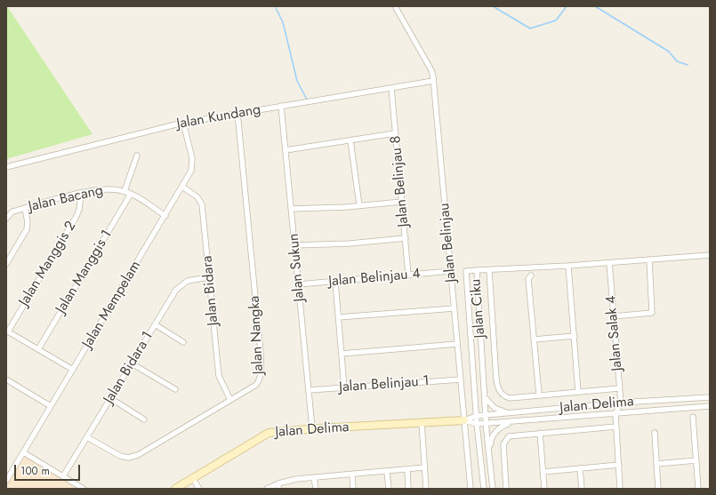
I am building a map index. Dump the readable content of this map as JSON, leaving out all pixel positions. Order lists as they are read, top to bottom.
{
  "streets": {
    "street": [
      "Jalan Kundang",
      "Jalan Belinjau 8",
      "Jalan Bacang",
      "Jalan Belinjau",
      "Jalan Manggis 2",
      "Jalan Sukun",
      "Jalan Manggis 1",
      "Jalan Belinjau 4",
      "Jalan Bidara",
      "Jalan Mempelam",
      "Jalan Ciku",
      "Jalan Salak 4",
      "Jalan Nangka",
      "Jalan Bidara 1",
      "Jalan Belinjau 1",
      "Jalan Delima"
    ]
  },
  "crossings": [
    ["Jalan Kundang", "Jalan Belinjau 8"],
    ["Jalan Kundang", "Jalan Belinjau"],
    ["Jalan Kundang", "Jalan Sukun"],
    ["Jalan Kundang", "Jalan Mempelam"],
    ["Jalan Kundang", "Jalan Nangka"],
    ["Jalan Belinjau 8", "Jalan Belinjau 4"],
    ["Jalan Bacang", "Jalan Manggis 2"],
    ["Jalan Bacang", "Jalan Manggis 1"],
    ["Jalan Bacang", "Jalan Mempelam"],
    ["Jalan Belinjau", "Jalan Belinjau 4"],
    ["Jalan Belinjau", "Jalan Belinjau 1"],
    ["Jalan Belinjau", "Jalan Delima"],
    ["Jalan Sukun", "Jalan Belinjau 4"],
    ["Jalan Sukun", "Jalan Belinjau 1"],
    ["Jalan Sukun", "Jalan Delima"],
    ["Jalan Bidara", "Jalan Mempelam"],
    ["Jalan Bidara", "Jalan Nangka"],
    ["Jalan Bidara", "Jalan Bidara 1"],
    ["Jalan Ciku", "Jalan Delima"],
    ["Jalan Salak 4", "Jalan Delima"],
    ["Jalan Nangka", "Jalan Bidara 1"]
  ],
  "scale_bar": "100 m"
}
